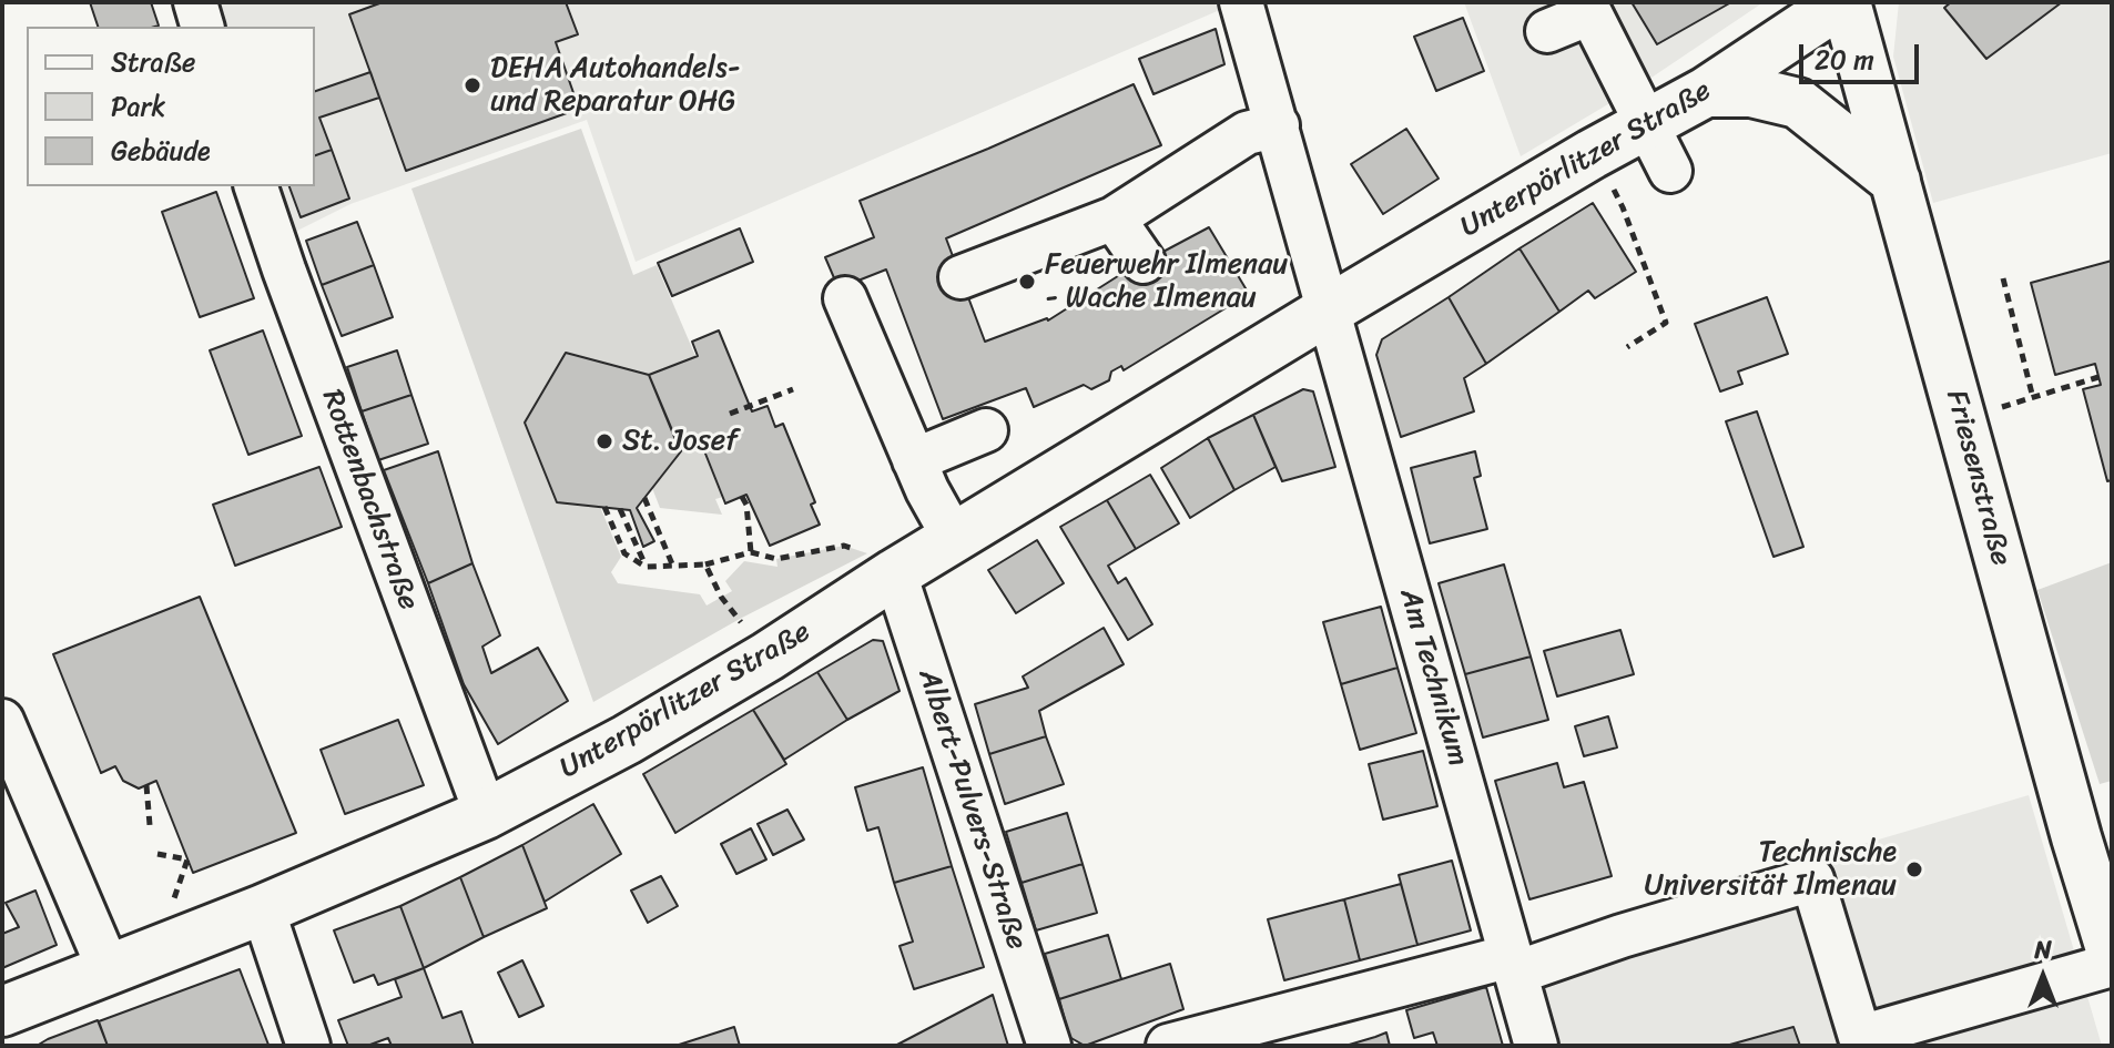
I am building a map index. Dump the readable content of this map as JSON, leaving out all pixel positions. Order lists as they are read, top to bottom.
{
  "streets": {
    "main road": ["Unterpörlitzer Straße", "Friesenstraße"],
    "street": ["Rottenbachstraße", "Am Technikum", "Albert-Pulvers-Straße"]
  },
  "crossings": [
    ["Unterpörlitzer Straße", "Friesenstraße"],
    ["Unterpörlitzer Straße", "Rottenbachstraße"],
    ["Unterpörlitzer Straße", "Am Technikum"],
    ["Unterpörlitzer Straße", "Albert-Pulvers-Straße"]
  ],
  "places": [
    "DEHA Autohandels- und Reparatur OHG",
    "Feuerwehr Ilmenau - Wache Ilmenau",
    "St. Josef",
    "Technische Universität Ilmenau"
  ],
  "legend": ["Straße", "Park", "Gebäude"],
  "scale_bar": "20 m",
  "north": "top"
}
